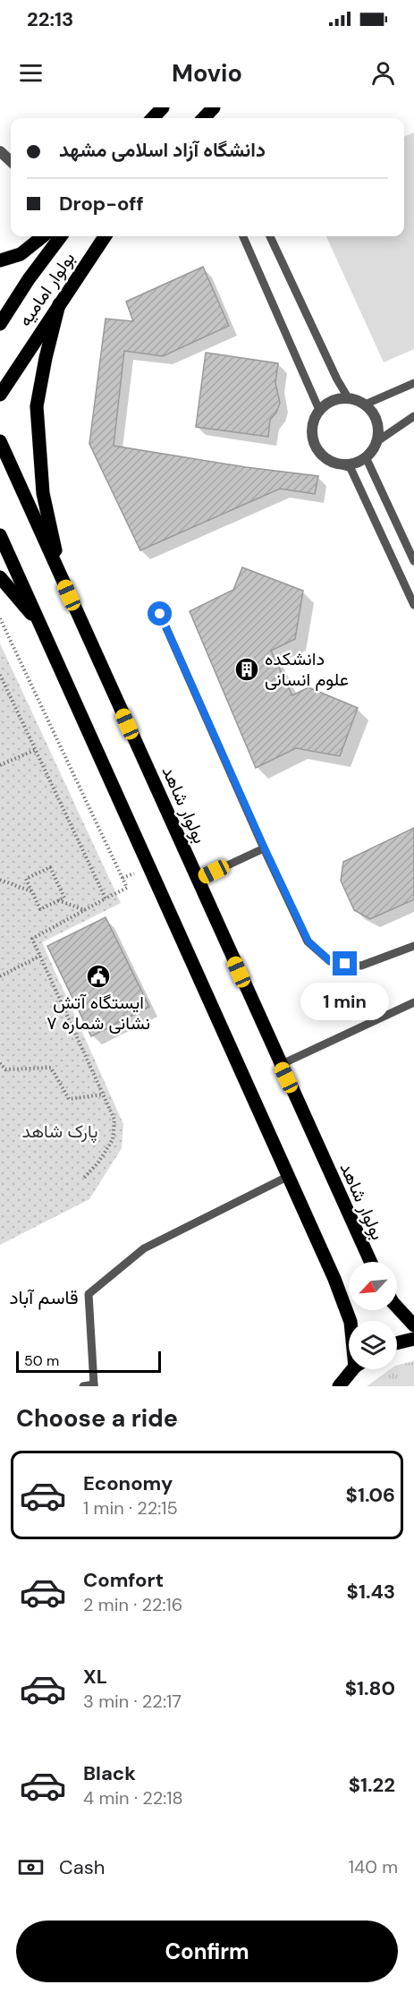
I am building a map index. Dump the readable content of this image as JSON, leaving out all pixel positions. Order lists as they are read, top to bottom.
{
  "streets": {
    "main road": ["بولوار امامیه", "بولوار شاهد"]
  },
  "districts": ["قاسم آباد"],
  "parks": ["پارک شاهد"],
  "places": {
    "building": ["دانشکده علوم انسانی"],
    "public building": ["ایستگاه آتش نشانی شماره ۷"]
  },
  "scale_bar": "50 m",
  "north": "bottom left",
  "page": {
    "status": "22:13",
    "header": "Movio",
    "banner": ["دانشگاه آزاد اسلامی مشهد", "Drop-off"],
    "bubble": "1 min",
    "scale": "50 m",
    "heading": "Choose a ride",
    "list": [
      {
        "name": "Economy",
        "note": "1 min · 22:15",
        "value": "$1.06"
      },
      {
        "name": "Comfort",
        "note": "2 min · 22:16",
        "value": "$1.43"
      },
      {
        "name": "XL",
        "note": "3 min · 22:17",
        "value": "$1.80"
      },
      {
        "name": "Black",
        "note": "4 min · 22:18",
        "value": "$1.22"
      }
    ],
    "pay": ["Cash", "140 m"],
    "buttons": "Confirm"
  }
}
